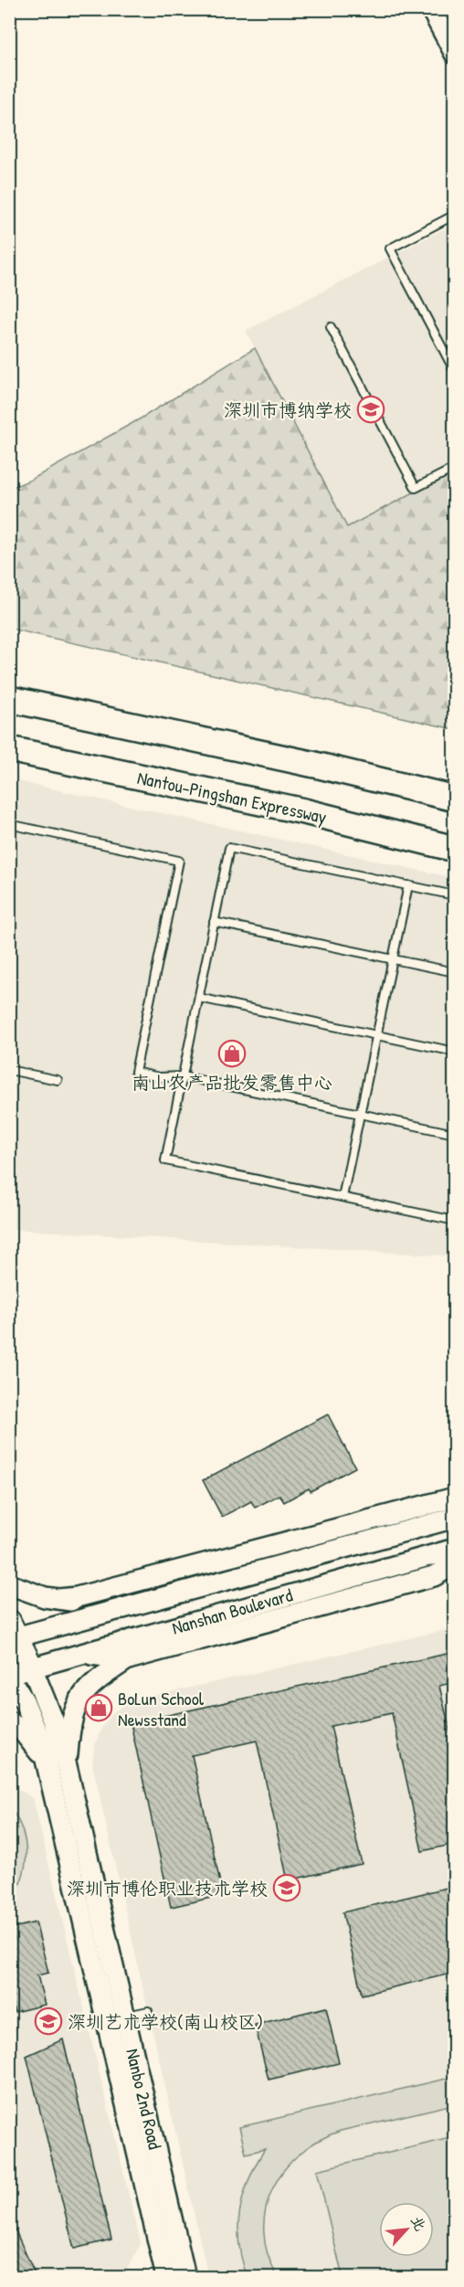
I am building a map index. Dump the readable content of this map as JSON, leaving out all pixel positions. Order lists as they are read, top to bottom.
{
  "streets": {
    "highway": ["Nantou-Pingshan Expressway"],
    "street": ["Nanshan Boulevard", "Nanbo 2nd Road"]
  },
  "crossings": [
    ["Nanshan Boulevard", "Nanbo 2nd Road"]
  ],
  "places": {
    "school or university": ["深圳市博纳学校", "深圳市博伦职业技术学校", "深圳艺术学校(南山校区)"],
    "shop": ["南山农产品批发零售中心", "BoLun School Newsstand"]
  },
  "north": "top right"
}
